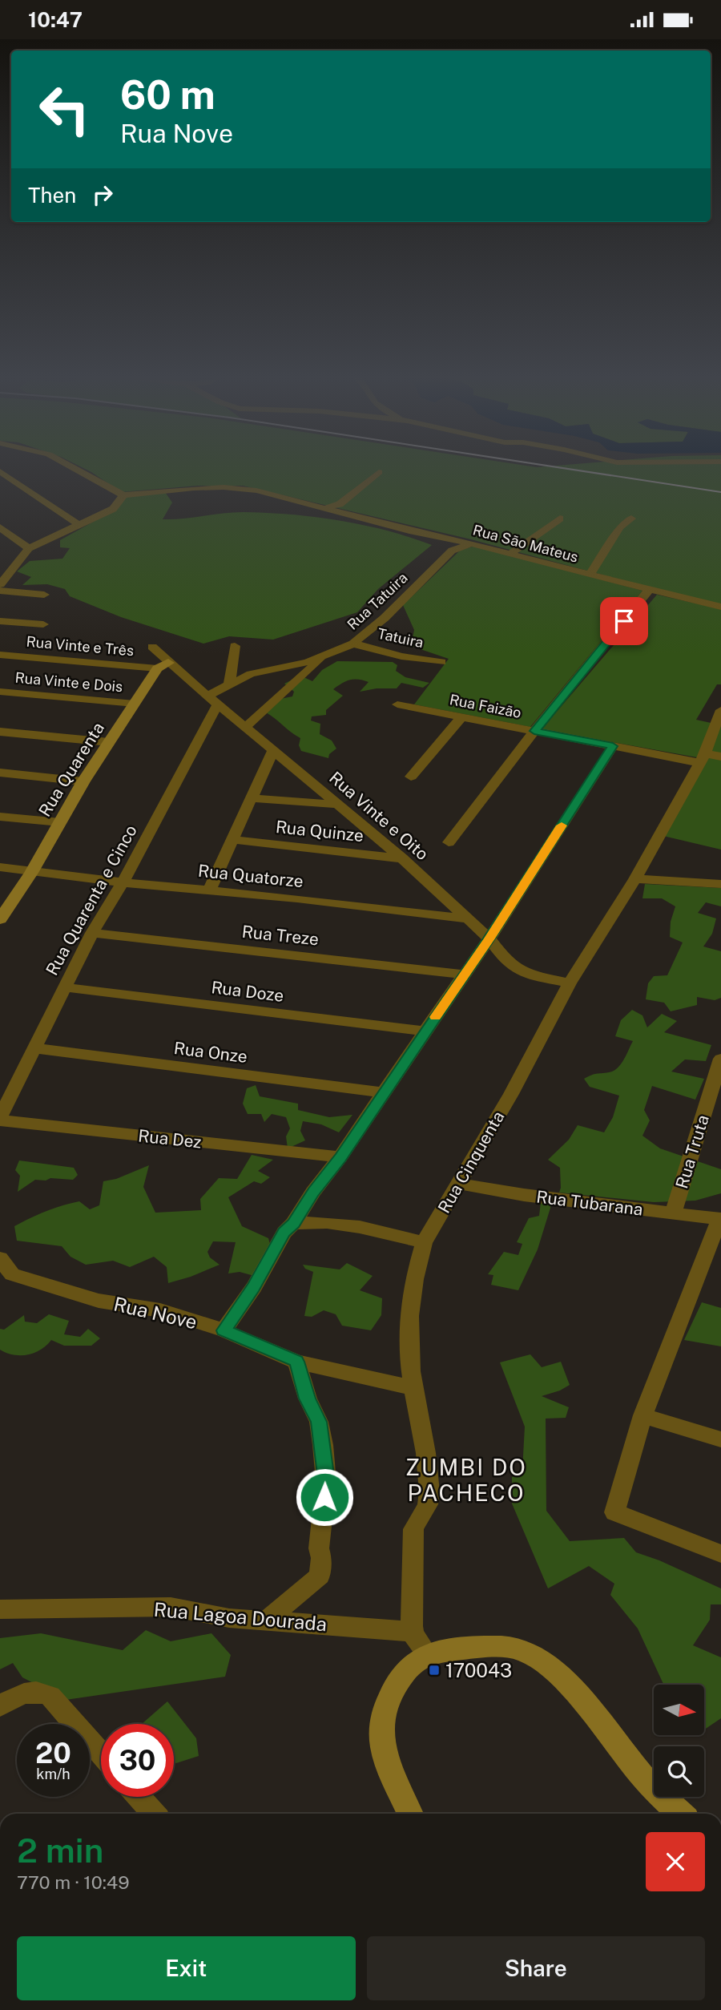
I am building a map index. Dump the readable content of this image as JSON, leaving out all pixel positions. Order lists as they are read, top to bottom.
{
  "streets": {
    "street": [
      "Rua São Mateus",
      "Rua Tatuira",
      "Tatuira",
      "Rua Vinte e Três",
      "Rua Vinte e Dois",
      "Rua Faizão",
      "Rua Quarenta",
      "Rua Vinte e Oito",
      "Rua Quinze",
      "Rua Quatorze",
      "Rua Quarenta e Cinco",
      "Rua Treze",
      "Rua Doze",
      "Rua Onze",
      "Rua Dez",
      "Rua Truta",
      "Rua Cinquenta",
      "Rua Tubarana",
      "Rua Nove",
      "Rua Lagoa Dourada"
    ]
  },
  "crossings": [
    ["Rua São Mateus", "Rua Tatuira"],
    ["Rua Tatuira", "Tatuira"],
    ["Rua Tatuira", "Rua Vinte e Oito"],
    ["Rua Tatuira", "Rua Quarenta e Cinco"],
    ["Rua Vinte e Três", "Rua Quarenta"],
    ["Rua Vinte e Três", "Rua Vinte e Oito"],
    ["Rua Vinte e Dois", "Rua Quarenta"],
    ["Rua Faizão", "Rua Cinquenta"],
    ["Rua Quarenta", "Rua Vinte e Oito"],
    ["Rua Quarenta", "Rua Quatorze"],
    ["Rua Vinte e Oito", "Rua Quinze"],
    ["Rua Vinte e Oito", "Rua Quatorze"],
    ["Rua Vinte e Oito", "Rua Quarenta e Cinco"],
    ["Rua Vinte e Oito", "Rua Cinquenta"],
    ["Rua Quatorze", "Rua Quarenta e Cinco"],
    ["Rua Quarenta e Cinco", "Rua Treze"],
    ["Rua Quarenta e Cinco", "Rua Doze"],
    ["Rua Quarenta e Cinco", "Rua Onze"],
    ["Rua Quarenta e Cinco", "Rua Dez"],
    ["Rua Truta", "Rua Tubarana"],
    ["Rua Cinquenta", "Rua Tubarana"],
    ["Rua Cinquenta", "Rua Nove"],
    ["Rua Cinquenta", "Rua Lagoa Dourada"]
  ],
  "districts": ["ZUMBI DO PACHECO"],
  "places": {
    "transit": ["170043"]
  },
  "north": "right",
  "page": {
    "status": "10:47",
    "turn": ["60 m", "Rua Nove"],
    "then": "Then",
    "speed": "20 km/h",
    "limit": "30",
    "heading": ["2 min", "770 m · 10:49"],
    "buttons": ["Exit", "Share"]
  }
}
